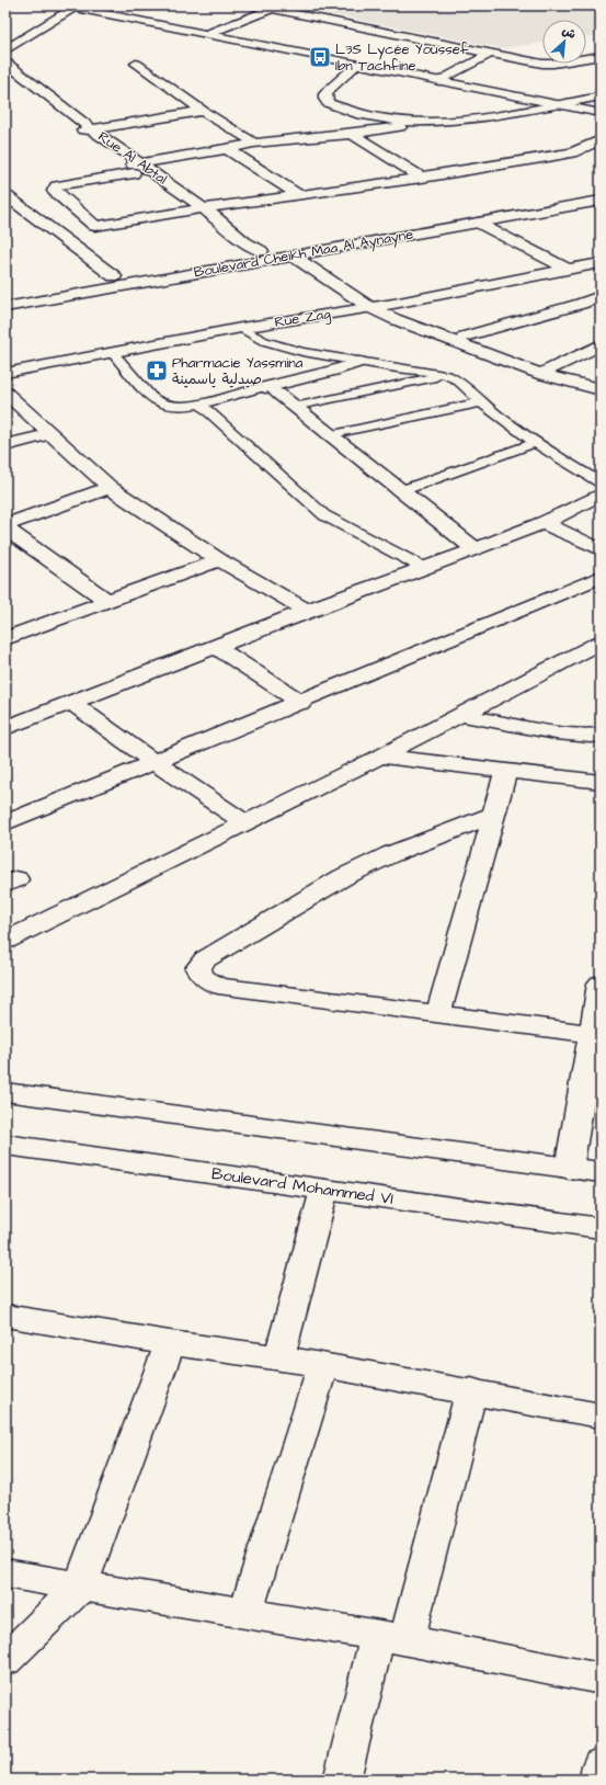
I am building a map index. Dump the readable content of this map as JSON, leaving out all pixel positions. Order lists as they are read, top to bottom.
{
  "streets": {
    "street": [
      "Rue Al Abtal",
      "Boulevard Cheikh Maa Al Aynayne",
      "Rue Zag",
      "Boulevard Mohammed VI"
    ]
  },
  "crossings": [
    ["Rue Al Abtal", "Boulevard Cheikh Maa Al Aynayne"]
  ],
  "places": {
    "bus stop": ["L3S Lycée Youssef Ibn Tachfine"],
    "pharmacy": ["Pharmacie Yassmina صيدلية ياسمينة"]
  },
  "north": "top right"
}
